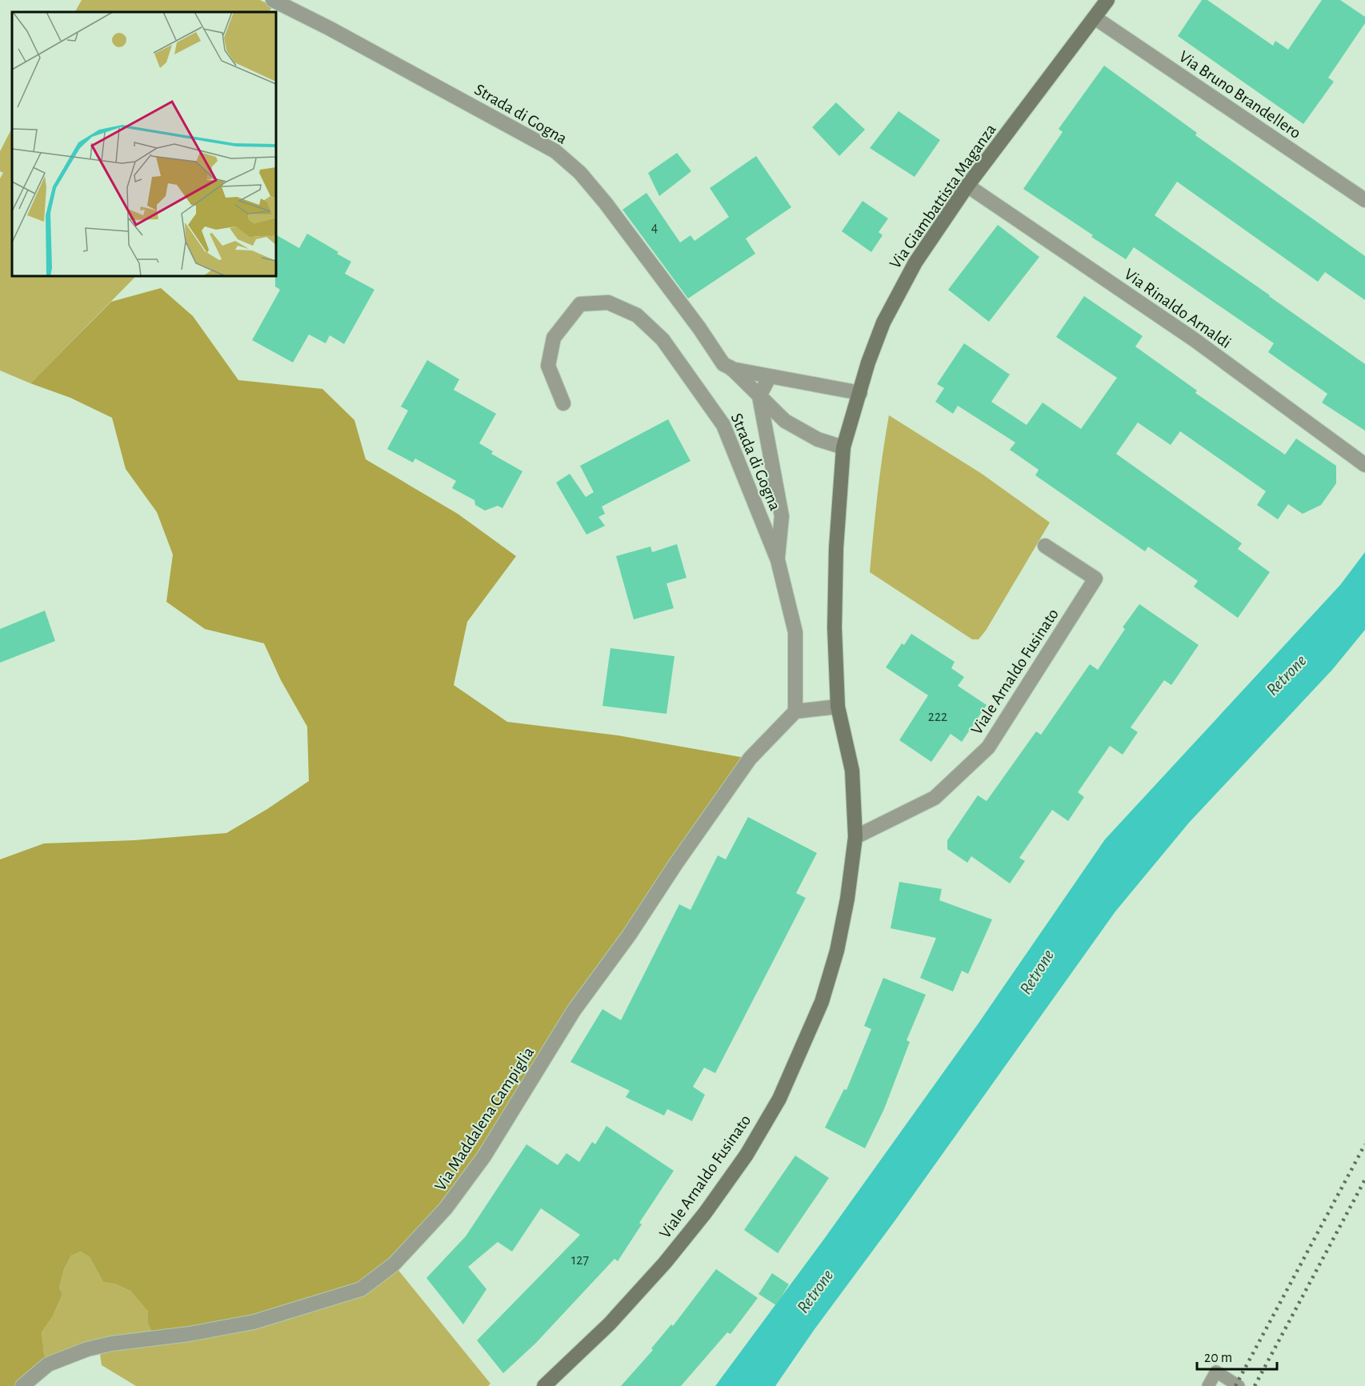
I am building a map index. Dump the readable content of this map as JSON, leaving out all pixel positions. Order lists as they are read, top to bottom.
{
  "streets": {
    "street": [
      "Via Bruno Brandellero",
      "Strada di Gogna",
      "Via Giambattista Maganza",
      "Via Rinaldo Arnaldi",
      "Viale Arnaldo Fusinato",
      "Via Maddalena Campiglia"
    ]
  },
  "crossings": [
    ["Via Bruno Brandellero", "Via Giambattista Maganza"],
    ["Strada di Gogna", "Via Giambattista Maganza"],
    ["Strada di Gogna", "Via Maddalena Campiglia"],
    ["Via Giambattista Maganza", "Via Rinaldo Arnaldi"],
    ["Via Giambattista Maganza", "Viale Arnaldo Fusinato"]
  ],
  "water": ["Retrone"],
  "house_numbers": ["4", "222", "127"],
  "scale_bar": "20 m"
}
